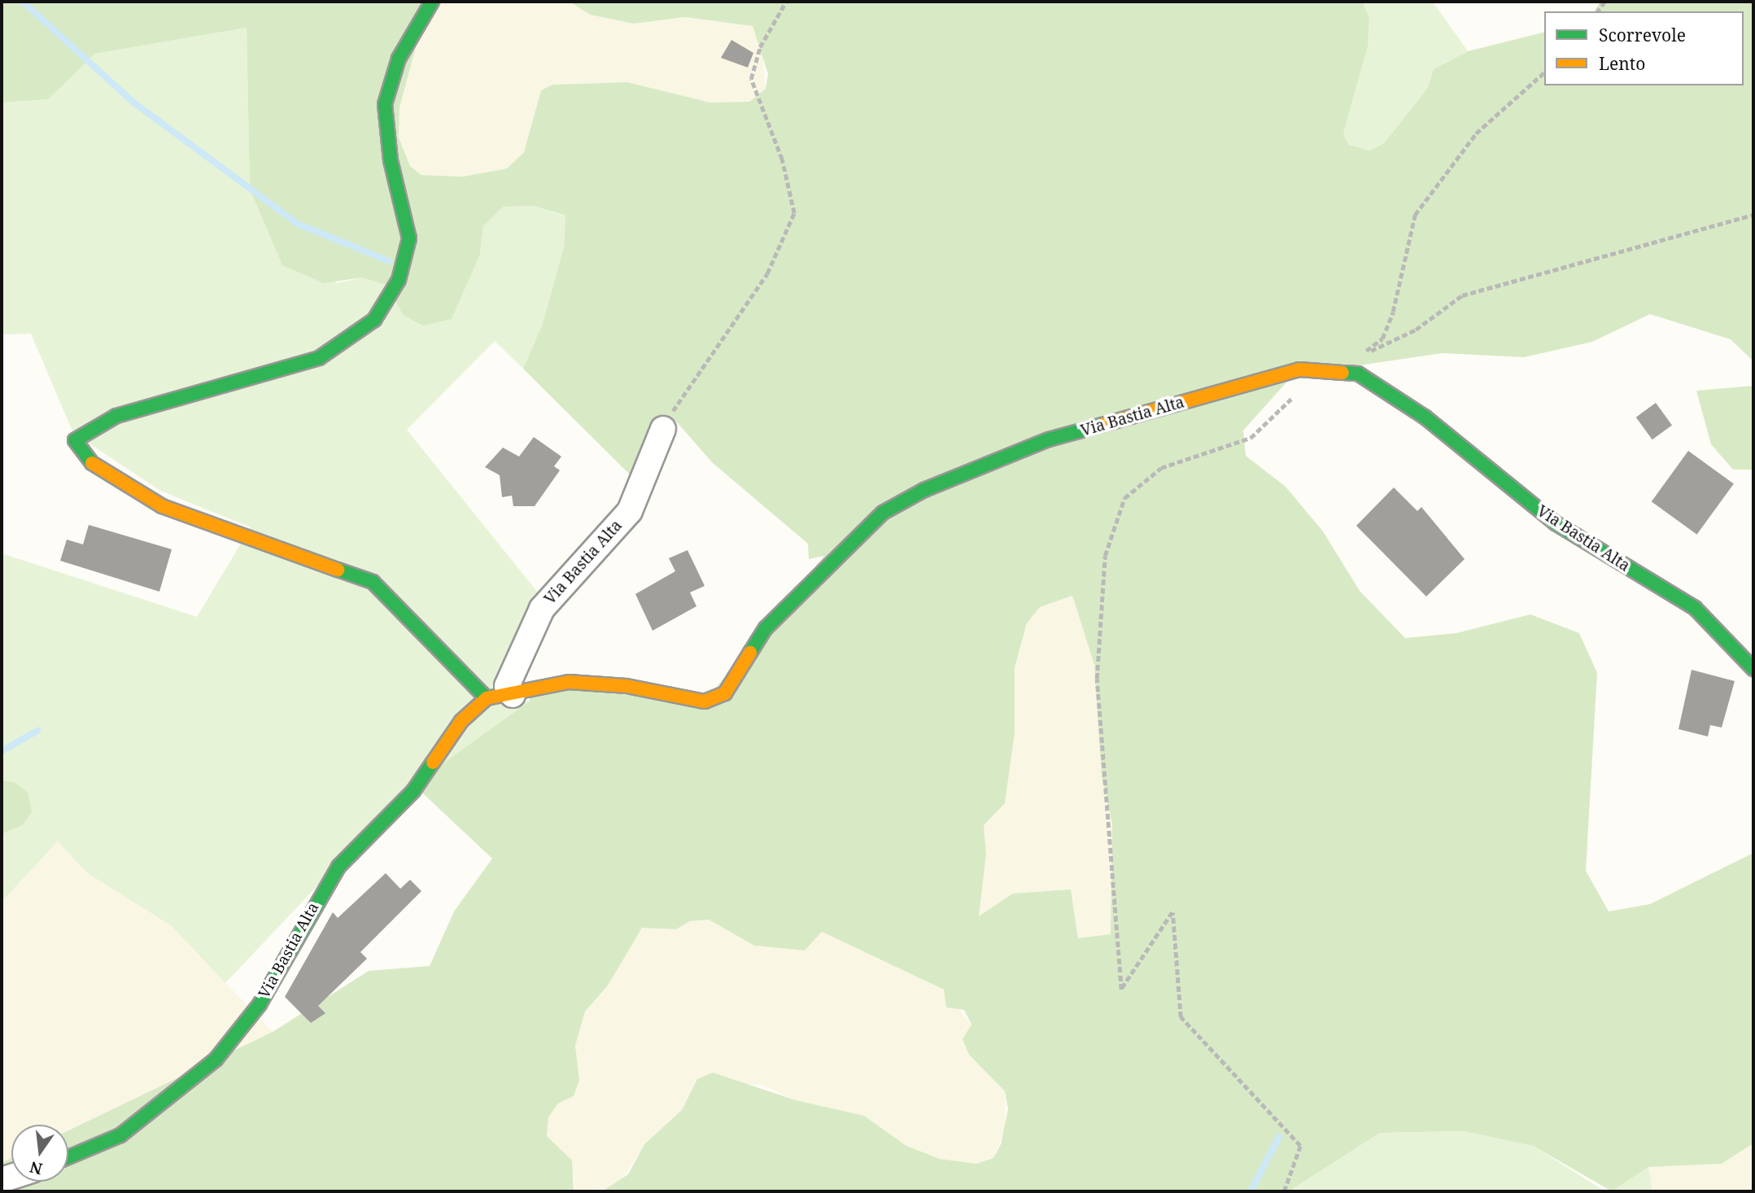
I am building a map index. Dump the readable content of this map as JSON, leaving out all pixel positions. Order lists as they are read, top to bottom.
{
  "streets": {
    "street": ["Via Bastia Alta"]
  },
  "legend": ["Scorrevole", "Lento"],
  "north": "bottom"
}
